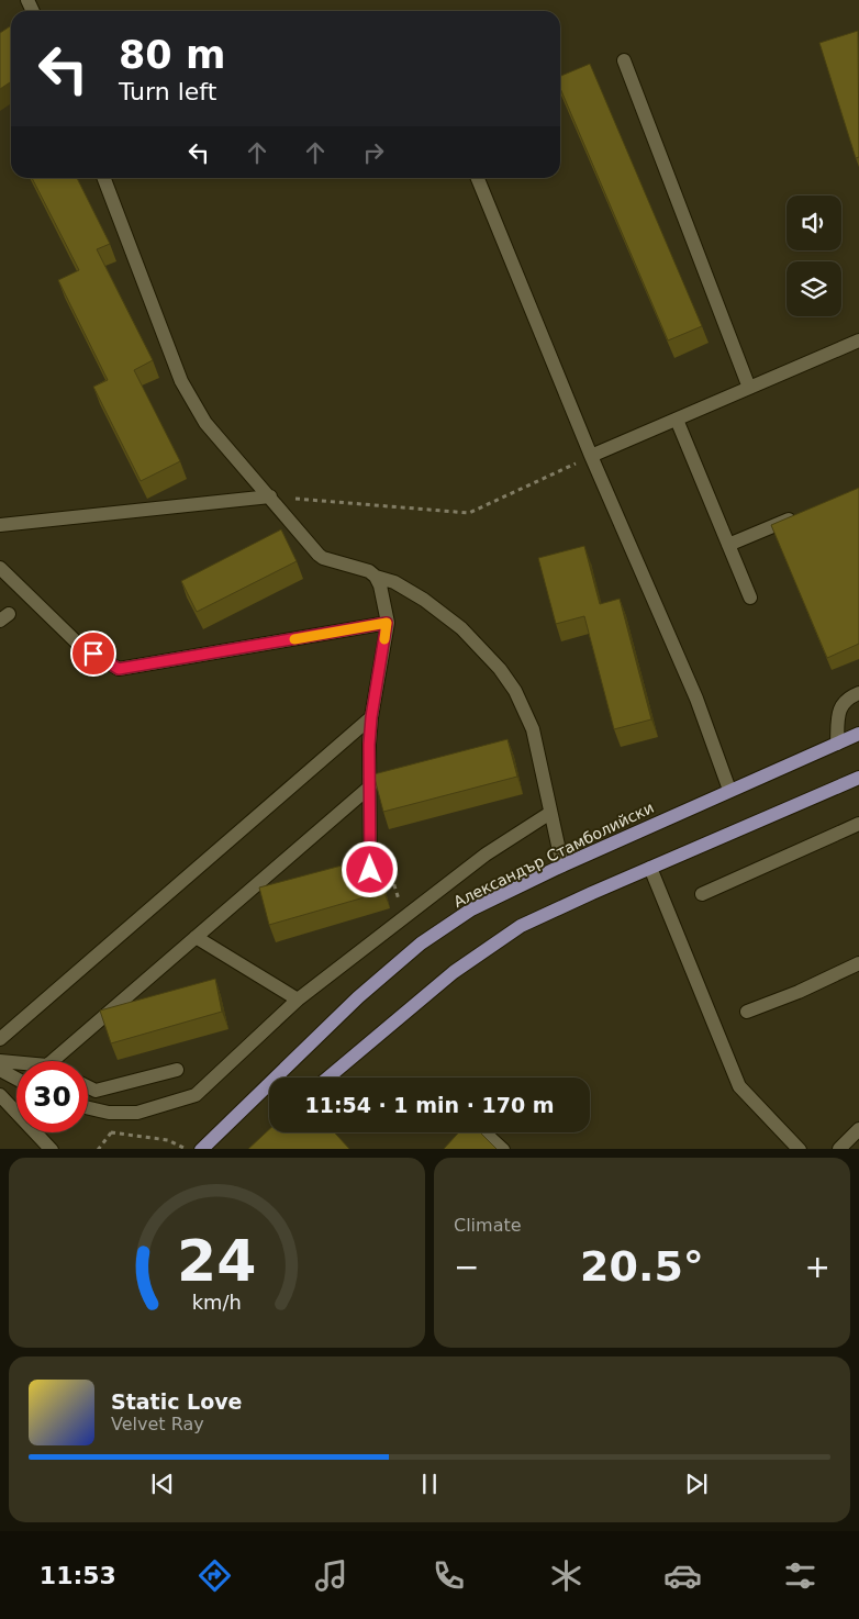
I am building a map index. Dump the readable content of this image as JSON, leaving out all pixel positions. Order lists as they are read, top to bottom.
{
  "streets": {
    "main road": ["Александър Стамболийски"]
  },
  "page": {
    "turn": ["80 m", "Turn left"],
    "limit": "30",
    "trip": "11:54 · 1 min · 170 m",
    "tile": "Climate",
    "heat": ["−", "20.5°", "+"],
    "song": ["Static Love", "Velvet Ray"],
    "tabs": "11:53",
    "gauge": ["24", "km/h"]
  }
}
